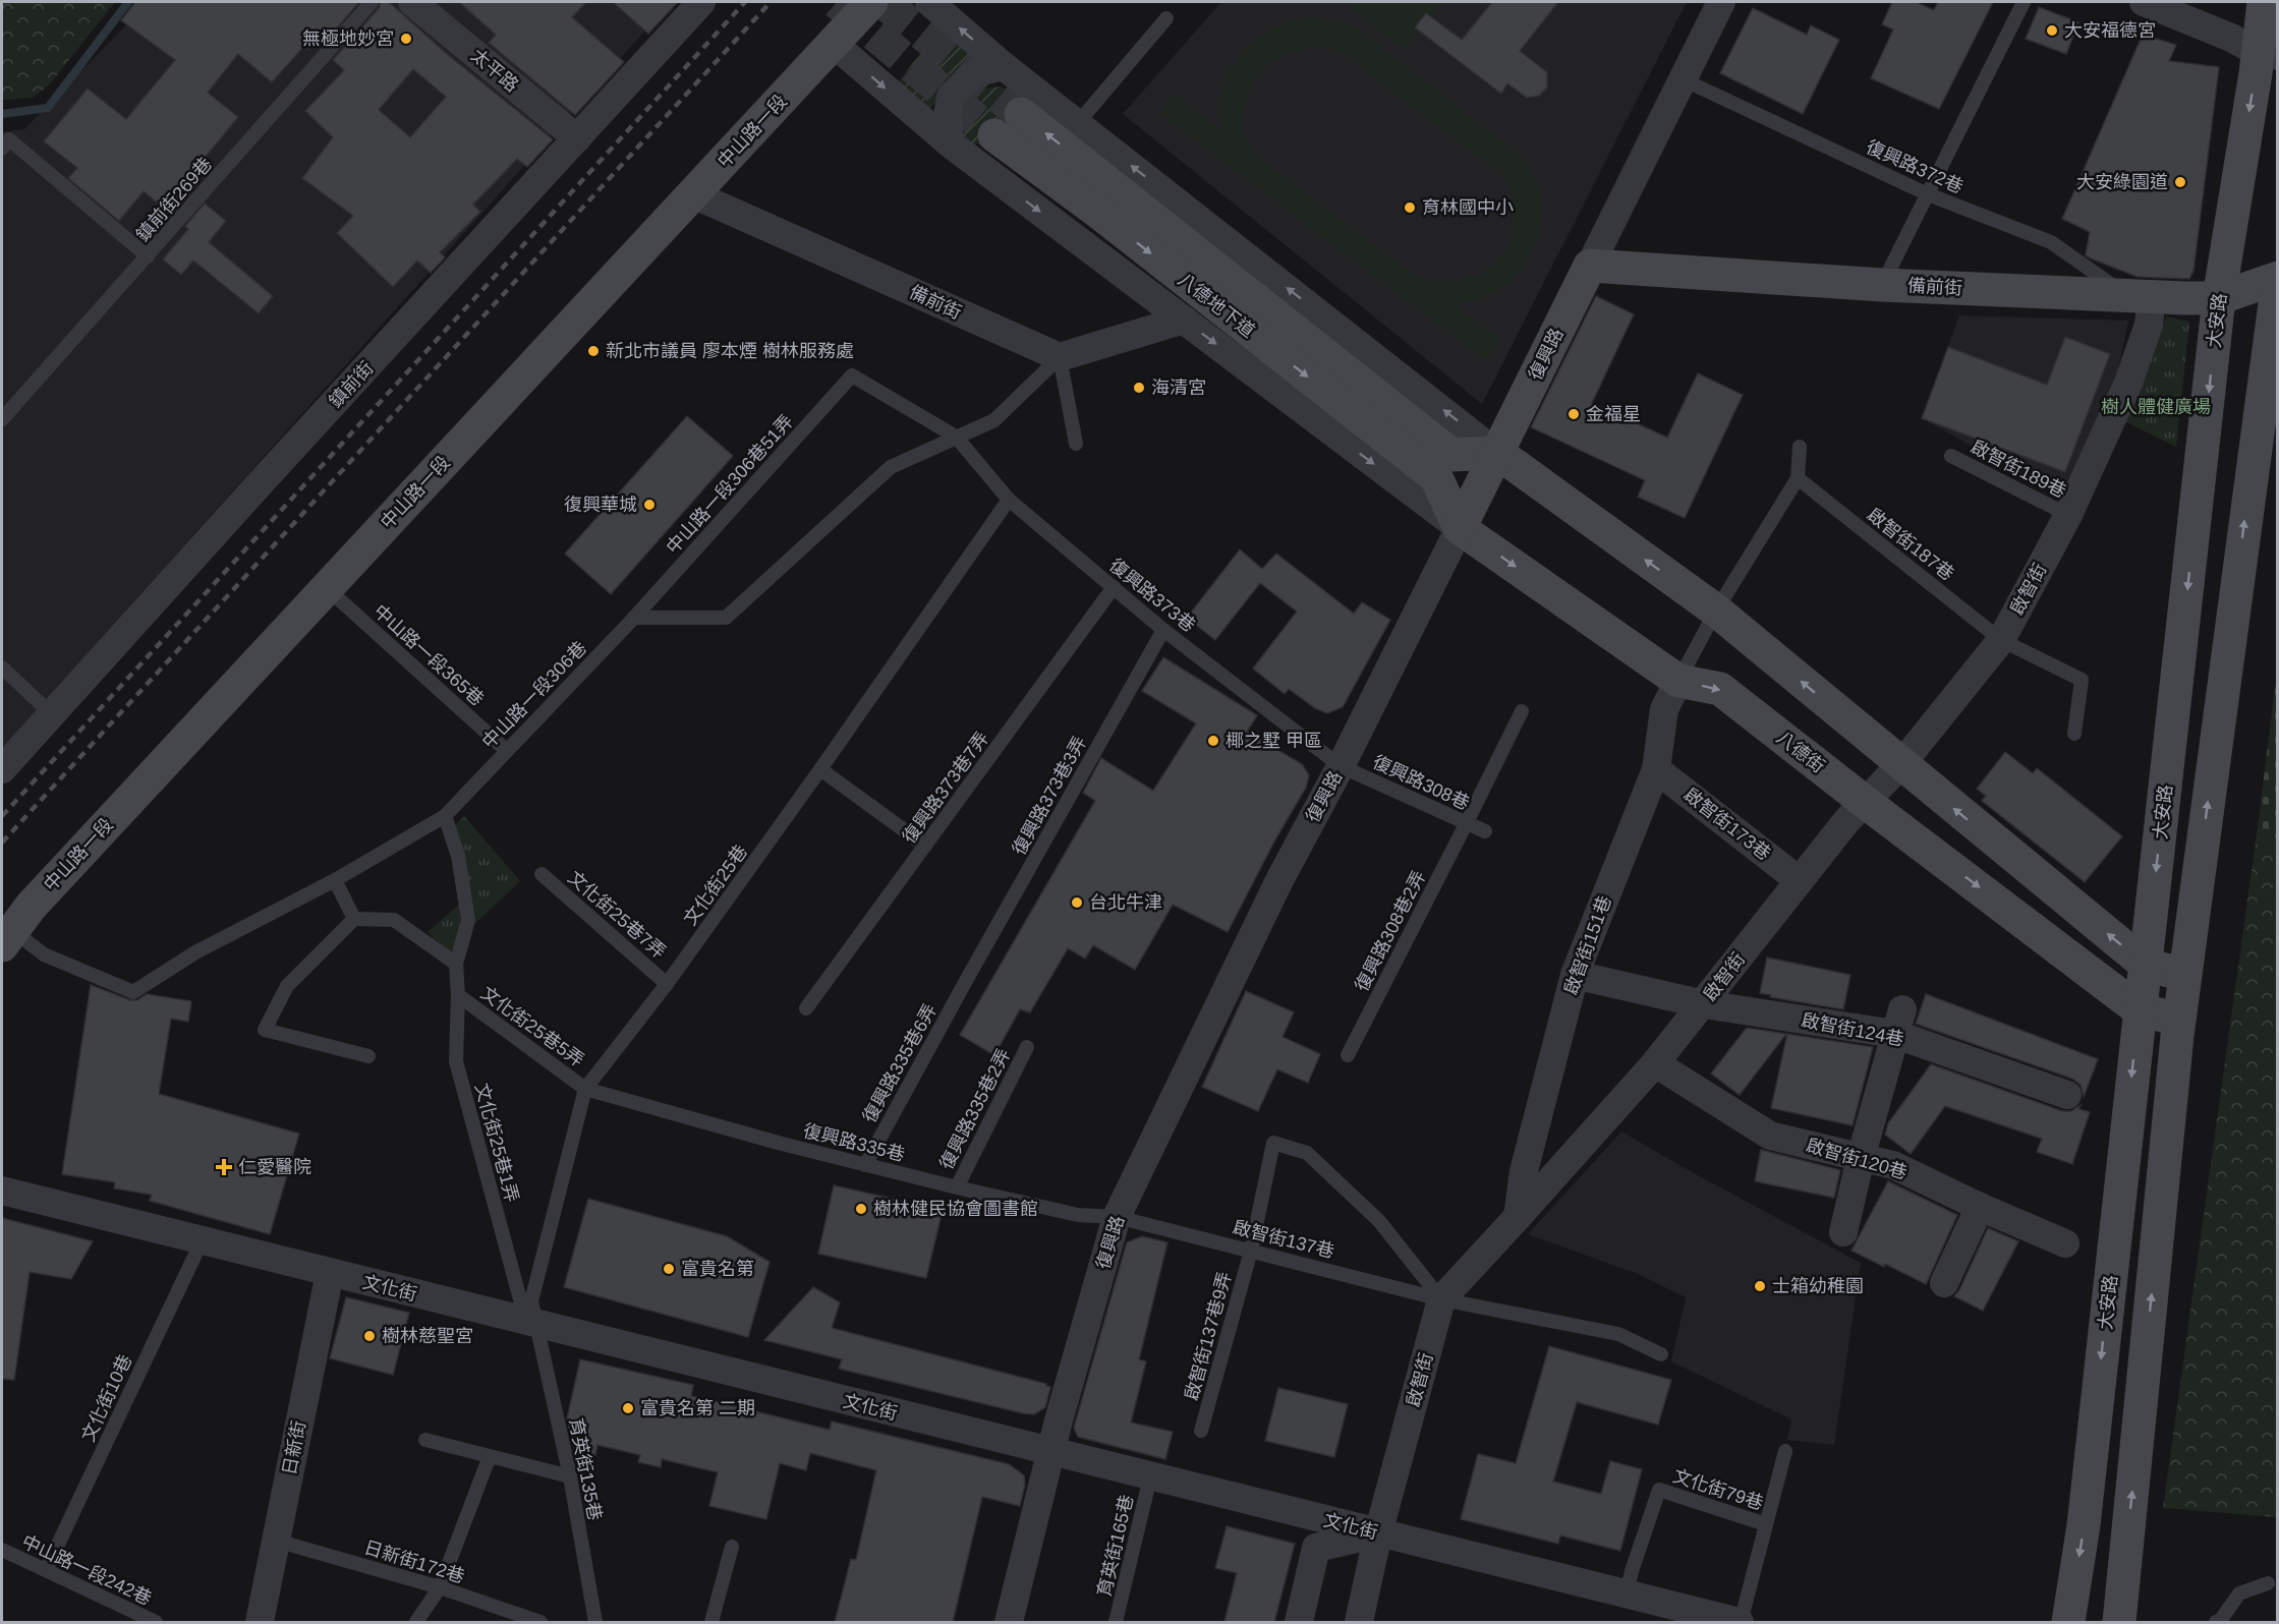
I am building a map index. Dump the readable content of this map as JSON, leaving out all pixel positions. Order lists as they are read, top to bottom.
{
  "streets": {
    "street": [
      "太平路",
      "中山路一段",
      "備前街",
      "八德地下道",
      "大安路",
      "復興路",
      "鎮前街",
      "啟智街",
      "八德街",
      "啟智街173巷",
      "啟智街151巷",
      "啟智街124巷",
      "啟智街120巷",
      "文化街",
      "日新街"
    ],
    "lane": [
      "復興路372巷",
      "鎮前街269巷",
      "啟智街189巷",
      "中山路一段306巷51弄",
      "啟智街187巷",
      "復興路373巷",
      "中山路一段365巷",
      "中山路一段306巷",
      "復興路308巷",
      "復興路373巷7弄",
      "復興路373巷3弄",
      "文化街25巷",
      "文化街25巷7弄",
      "復興路308巷2弄",
      "文化街25巷5弄",
      "復興路335巷6弄",
      "復興路335巷2弄",
      "文化街25巷1弄",
      "復興路335巷",
      "啟智街137巷",
      "啟智街137巷9弄",
      "文化街10巷",
      "育英街135巷",
      "文化街79巷",
      "育英街165巷",
      "日新街172巷",
      "中山路一段242巷"
    ]
  },
  "crossings": [
    ["太平路", "鎮前街"],
    ["中山路一段", "備前街"],
    ["中山路一段", "中山路一段365巷"],
    ["中山路一段", "中山路一段306巷"],
    ["復興路372巷", "備前街"],
    ["復興路372巷", "復興路"],
    ["復興路372巷", "啟智街"],
    ["備前街", "大安路"],
    ["備前街", "復興路"],
    ["備前街", "啟智街"],
    ["大安路", "八德街"],
    ["復興路", "復興路373巷"],
    ["復興路", "八德街"],
    ["復興路", "復興路308巷"],
    ["復興路", "復興路335巷"],
    ["復興路", "啟智街137巷"],
    ["復興路", "文化街"],
    ["啟智街189巷", "啟智街"],
    ["中山路一段306巷51弄", "復興路373巷"],
    ["中山路一段306巷51弄", "中山路一段306巷"],
    ["啟智街187巷", "啟智街"],
    ["啟智街", "八德街"],
    ["啟智街", "啟智街173巷"],
    ["啟智街", "啟智街151巷"],
    ["啟智街", "啟智街124巷"],
    ["啟智街", "啟智街120巷"],
    ["啟智街", "啟智街137巷"],
    ["啟智街", "文化街"],
    ["啟智街", "啟智街137巷9弄"],
    ["復興路373巷", "復興路308巷"],
    ["復興路373巷", "復興路373巷7弄"],
    ["復興路373巷", "復興路373巷3弄"],
    ["復興路373巷", "文化街25巷"],
    ["中山路一段365巷", "中山路一段306巷"],
    ["中山路一段306巷", "文化街25巷1弄"],
    ["八德街", "啟智街151巷"],
    ["復興路308巷", "復興路308巷2弄"],
    ["復興路373巷3弄", "復興路335巷6弄"],
    ["啟智街173巷", "啟智街151巷"],
    ["文化街25巷", "文化街25巷7弄"],
    ["文化街25巷", "文化街25巷5弄"],
    ["文化街25巷", "文化街25巷1弄"],
    ["文化街25巷", "復興路335巷"],
    ["文化街25巷", "文化街"],
    ["文化街25巷", "育英街135巷"],
    ["啟智街151巷", "啟智街124巷"],
    ["文化街25巷5弄", "文化街25巷1弄"],
    ["文化街25巷5弄", "復興路335巷"],
    ["復興路335巷6弄", "復興路335巷"],
    ["復興路335巷2弄", "復興路335巷"],
    ["文化街25巷1弄", "文化街"],
    ["文化街25巷1弄", "育英街135巷"],
    ["復興路335巷", "啟智街137巷"],
    ["啟智街137巷", "啟智街137巷9弄"],
    ["文化街", "文化街10巷"],
    ["文化街", "日新街"],
    ["文化街", "育英街135巷"],
    ["文化街", "文化街79巷"],
    ["文化街", "育英街165巷"],
    ["文化街10巷", "中山路一段242巷"],
    ["日新街", "日新街172巷"]
  ],
  "parks": ["樹人體健廣場"],
  "places": {
    "other": [
      "大安福德宮",
      "無極地妙宮",
      "大安綠園道",
      "育林國中小",
      "新北市議員 廖本煙 樹林服務處",
      "海清宮",
      "金福星",
      "復興華城",
      "椰之墅 甲區",
      "台北牛津",
      "樹林健民協會圖書館",
      "富貴名第",
      "士箱幼稚園",
      "樹林慈聖宮",
      "富貴名第 二期"
    ],
    "health": ["仁愛醫院"]
  }
}
